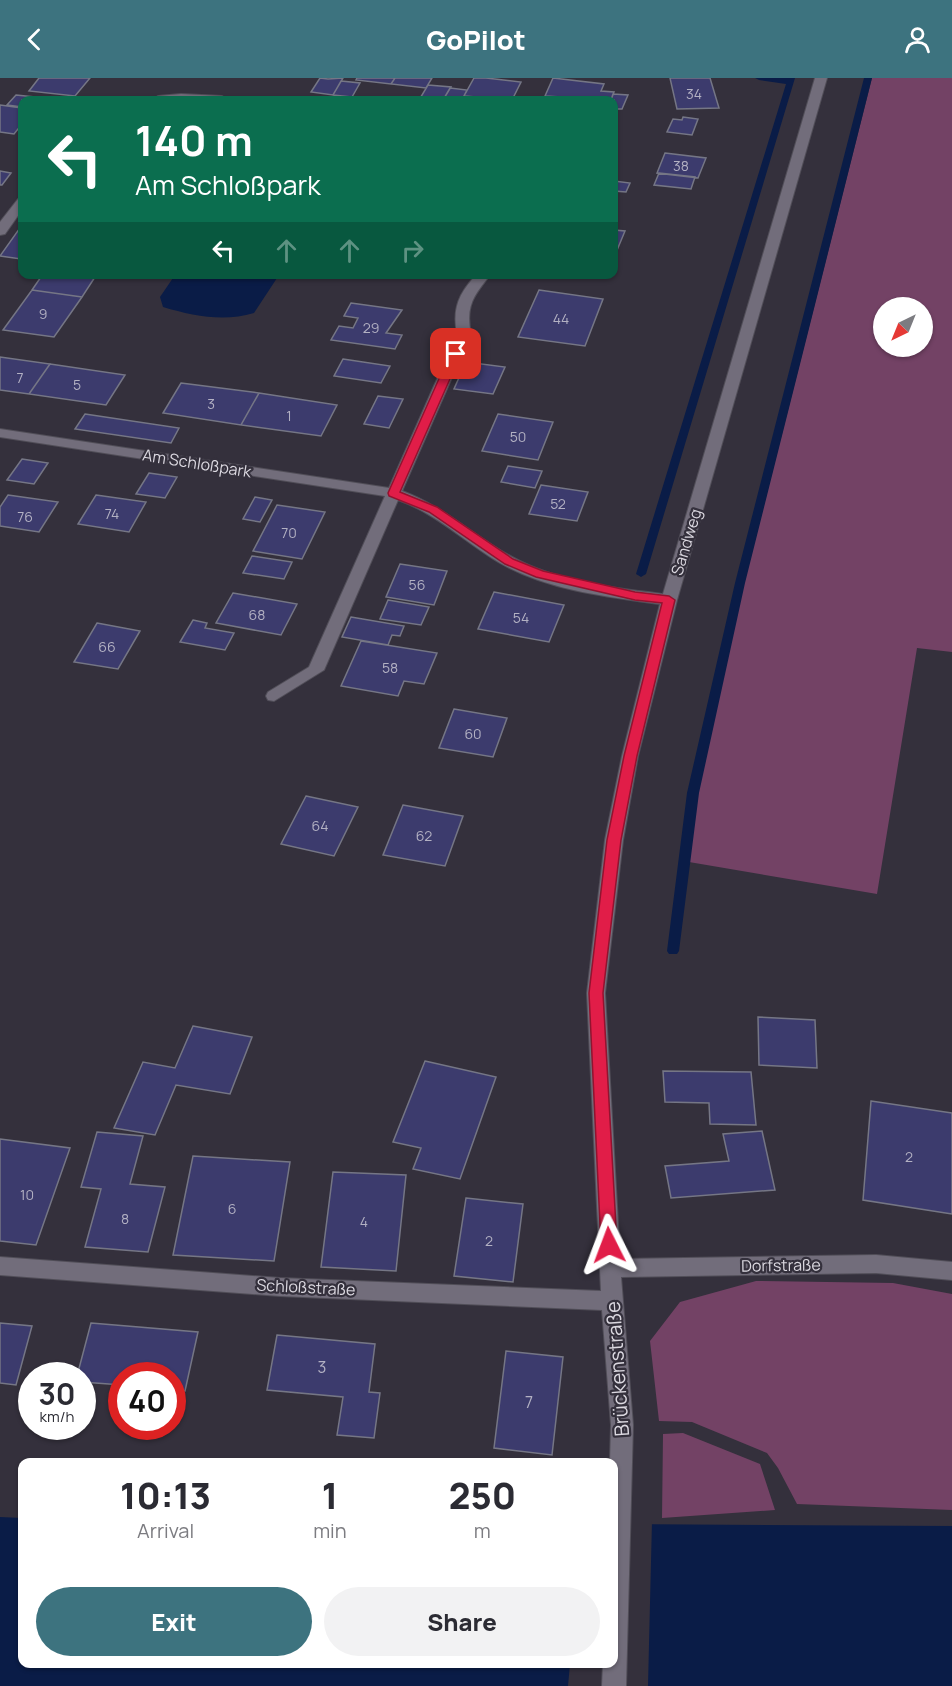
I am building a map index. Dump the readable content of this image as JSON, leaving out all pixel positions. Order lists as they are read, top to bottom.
{
  "streets": {
    "street": [
      "Am Schloßpark",
      "Sandweg",
      "Dorfstraße",
      "Schloßstraße",
      "Brückenstraße"
    ]
  },
  "crossings": [
    ["Am Schloßpark", "Sandweg"],
    ["Sandweg", "Dorfstraße"],
    ["Sandweg", "Brückenstraße"],
    ["Dorfstraße", "Brückenstraße"],
    ["Schloßstraße", "Brückenstraße"]
  ],
  "house_numbers": [
    "34",
    "38",
    "9",
    "44",
    "29",
    "7",
    "5",
    "3",
    "1",
    "50",
    "52",
    "74",
    "76",
    "70",
    "56",
    "68",
    "54",
    "66",
    "58",
    "60",
    "64",
    "62",
    "2",
    "10",
    "6",
    "8",
    "4",
    "2",
    "3",
    "7"
  ],
  "north": "bottom left",
  "page": {
    "header": "GoPilot",
    "turn": ["140 m", "Am Schloßpark"],
    "speed": "30 km/h",
    "limit": "40",
    "eta": [
      "10:13",
      "Arrival",
      "1",
      "min",
      "250",
      "m"
    ],
    "buttons": ["Exit", "Share"]
  }
}
